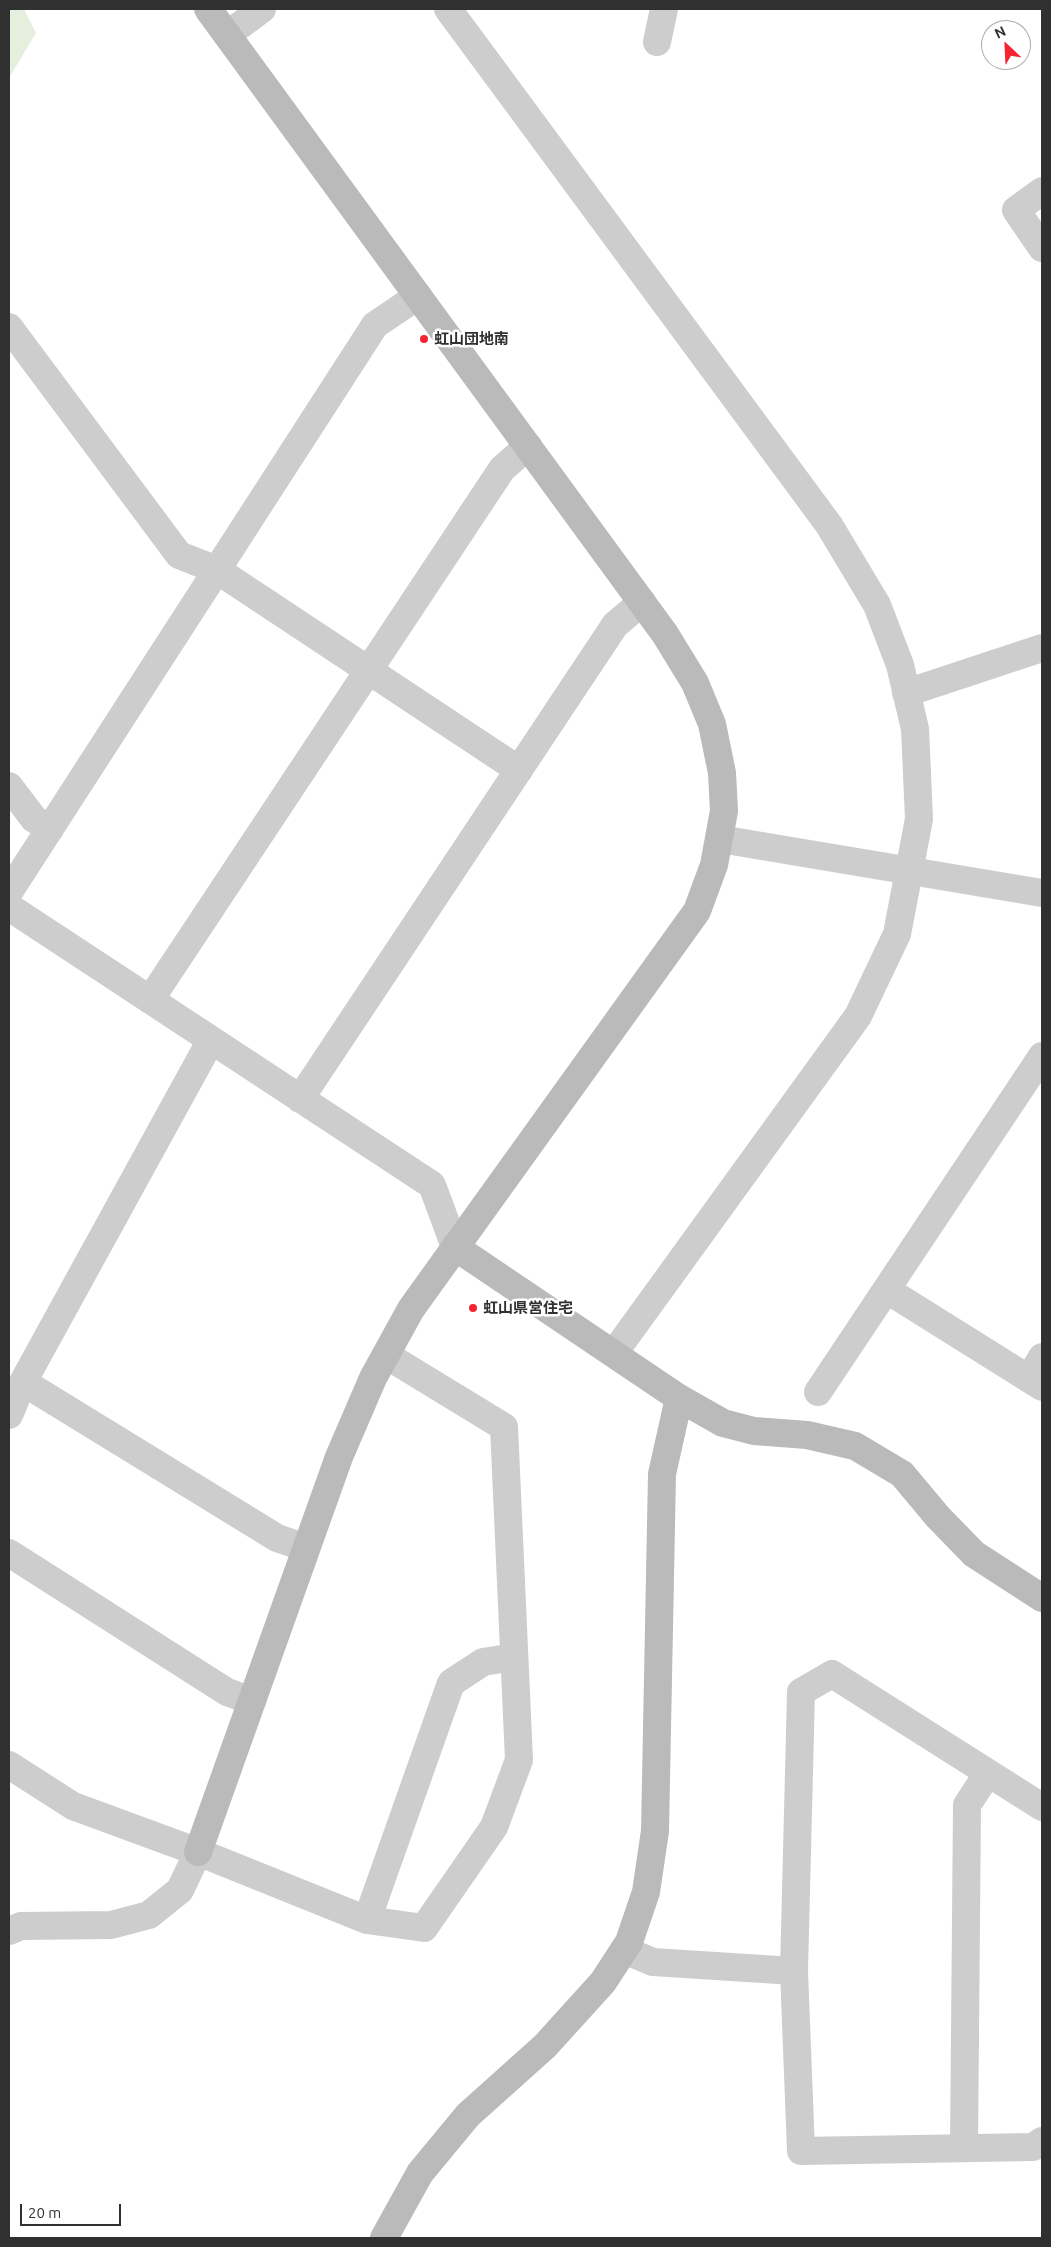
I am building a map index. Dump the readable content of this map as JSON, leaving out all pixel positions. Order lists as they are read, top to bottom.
{
  "places": ["虹山団地南", "虹山県営住宅"],
  "scale_bar": "20 m",
  "north": "top left"
}
